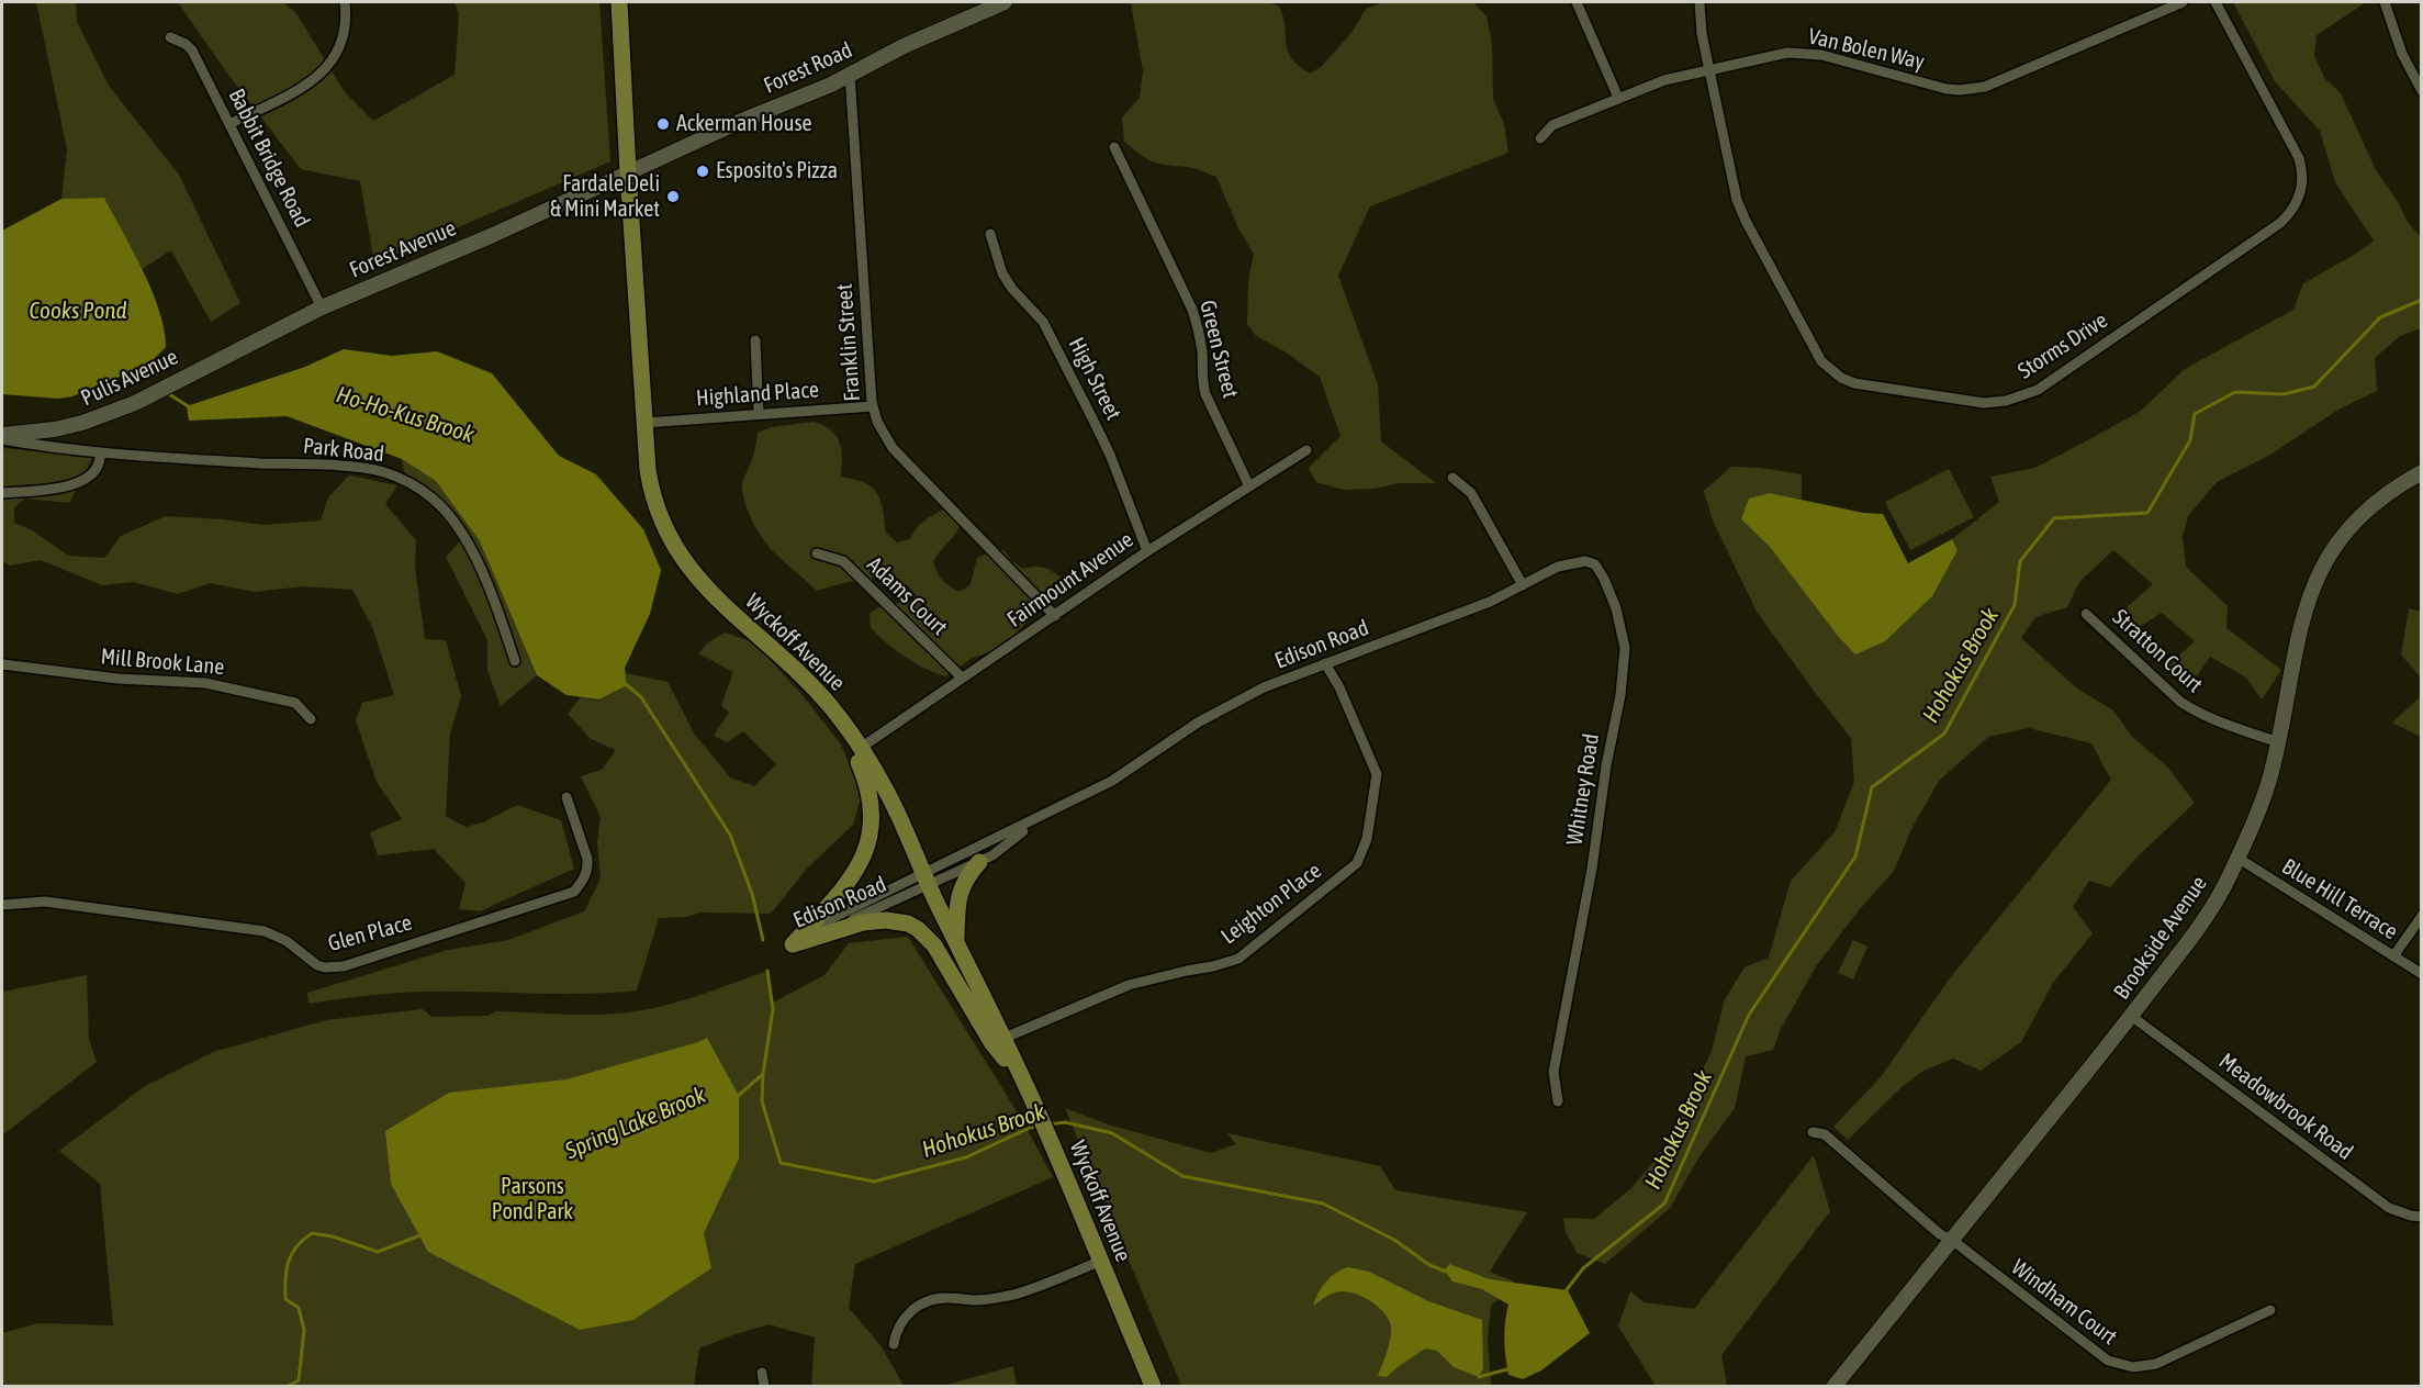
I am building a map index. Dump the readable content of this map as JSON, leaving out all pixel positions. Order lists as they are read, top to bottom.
{
  "streets": {
    "main road": ["Wyckoff Avenue"],
    "street": [
      "Van Bolen Way",
      "Forest Road",
      "Babbit Bridge Road",
      "Forest Avenue",
      "Franklin Street",
      "Storms Drive",
      "Green Street",
      "Pulis Avenue",
      "High Street",
      "Highland Place",
      "Park Road",
      "Fairmount Avenue",
      "Adams Court",
      "Edison Road",
      "Stratton Court",
      "Mill Brook Lane",
      "Whitney Road",
      "Blue Hill Terrace",
      "Leighton Place",
      "Glen Place",
      "Brookside Avenue",
      "Meadowbrook Road",
      "Windham Court"
    ]
  },
  "crossings": [
    ["Van Bolen Way", "Storms Drive"],
    ["Forest Road", "Forest Avenue"],
    ["Forest Road", "Franklin Street"],
    ["Forest Road", "Wyckoff Avenue"],
    ["Babbit Bridge Road", "Forest Avenue"],
    ["Forest Avenue", "Pulis Avenue"],
    ["Forest Avenue", "Wyckoff Avenue"],
    ["Franklin Street", "Highland Place"],
    ["Franklin Street", "Fairmount Avenue"],
    ["Green Street", "Fairmount Avenue"],
    ["High Street", "Fairmount Avenue"],
    ["Highland Place", "Wyckoff Avenue"],
    ["Fairmount Avenue", "Adams Court"],
    ["Fairmount Avenue", "Wyckoff Avenue"],
    ["Wyckoff Avenue", "Edison Road"],
    ["Wyckoff Avenue", "Leighton Place"],
    ["Edison Road", "Whitney Road"],
    ["Edison Road", "Leighton Place"],
    ["Stratton Court", "Brookside Avenue"],
    ["Blue Hill Terrace", "Brookside Avenue"],
    ["Brookside Avenue", "Meadowbrook Road"],
    ["Brookside Avenue", "Windham Court"]
  ],
  "water": [
    "Cooks Pond",
    "Ho-Ho-Kus Brook",
    "Hohokus Brook",
    "Spring Lake Brook"
  ],
  "parks": ["Parsons Pond Park"],
  "places": ["Ackerman House", "Esposito's Pizza", "Fardale Deli & Mini Market"]
}
